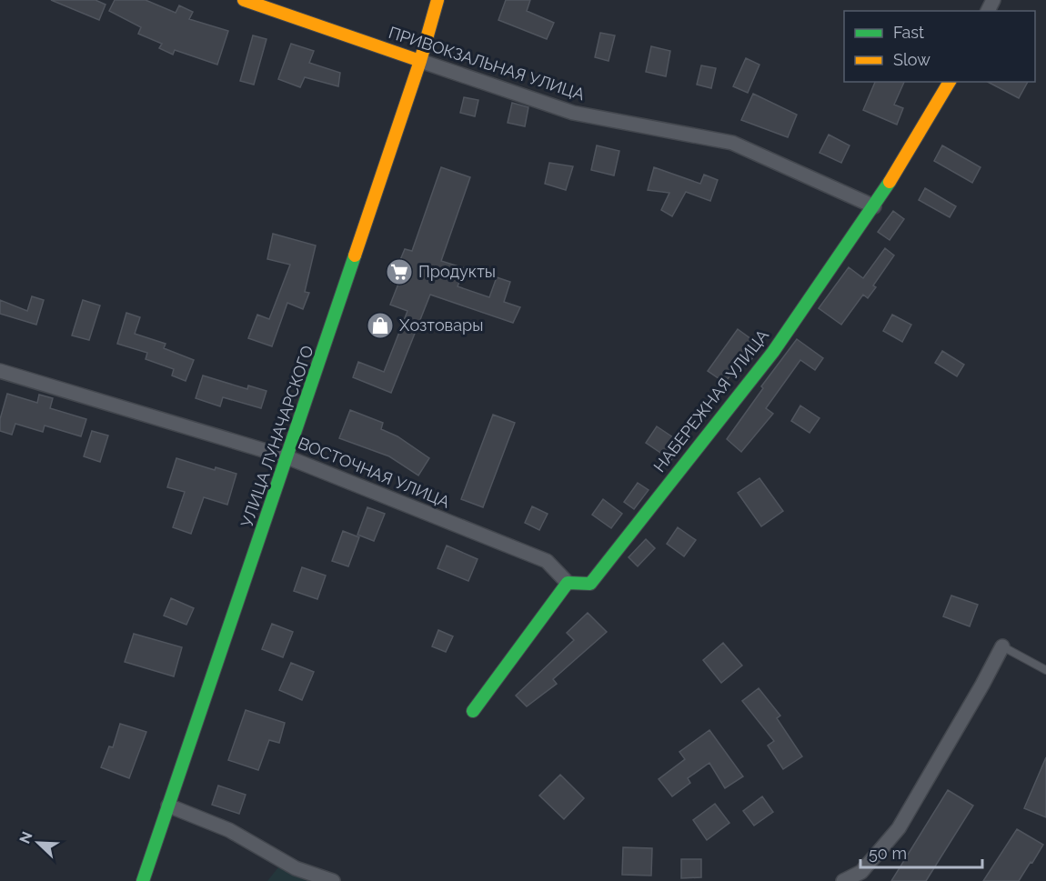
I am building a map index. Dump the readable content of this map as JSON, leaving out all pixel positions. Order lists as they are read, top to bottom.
{
  "streets": {
    "street": [
      "ПРИВОКЗАЛЬНАЯ УЛИЦА",
      "НАБЕРЕЖНАЯ УЛИЦА",
      "УЛИЦА ЛУНАЧАРСКОГО",
      "ВОСТОЧНАЯ УЛИЦА"
    ]
  },
  "crossings": [
    ["ПРИВОКЗАЛЬНАЯ УЛИЦА", "НАБЕРЕЖНАЯ УЛИЦА"],
    ["ПРИВОКЗАЛЬНАЯ УЛИЦА", "УЛИЦА ЛУНАЧАРСКОГО"],
    ["НАБЕРЕЖНАЯ УЛИЦА", "ВОСТОЧНАЯ УЛИЦА"],
    ["УЛИЦА ЛУНАЧАРСКОГО", "ВОСТОЧНАЯ УЛИЦА"]
  ],
  "places": {
    "supermarket": ["Продукты"],
    "shop": ["Хозтовары"]
  },
  "legend": ["Fast", "Slow"],
  "scale_bar": "50 m",
  "north": "top left"
}
